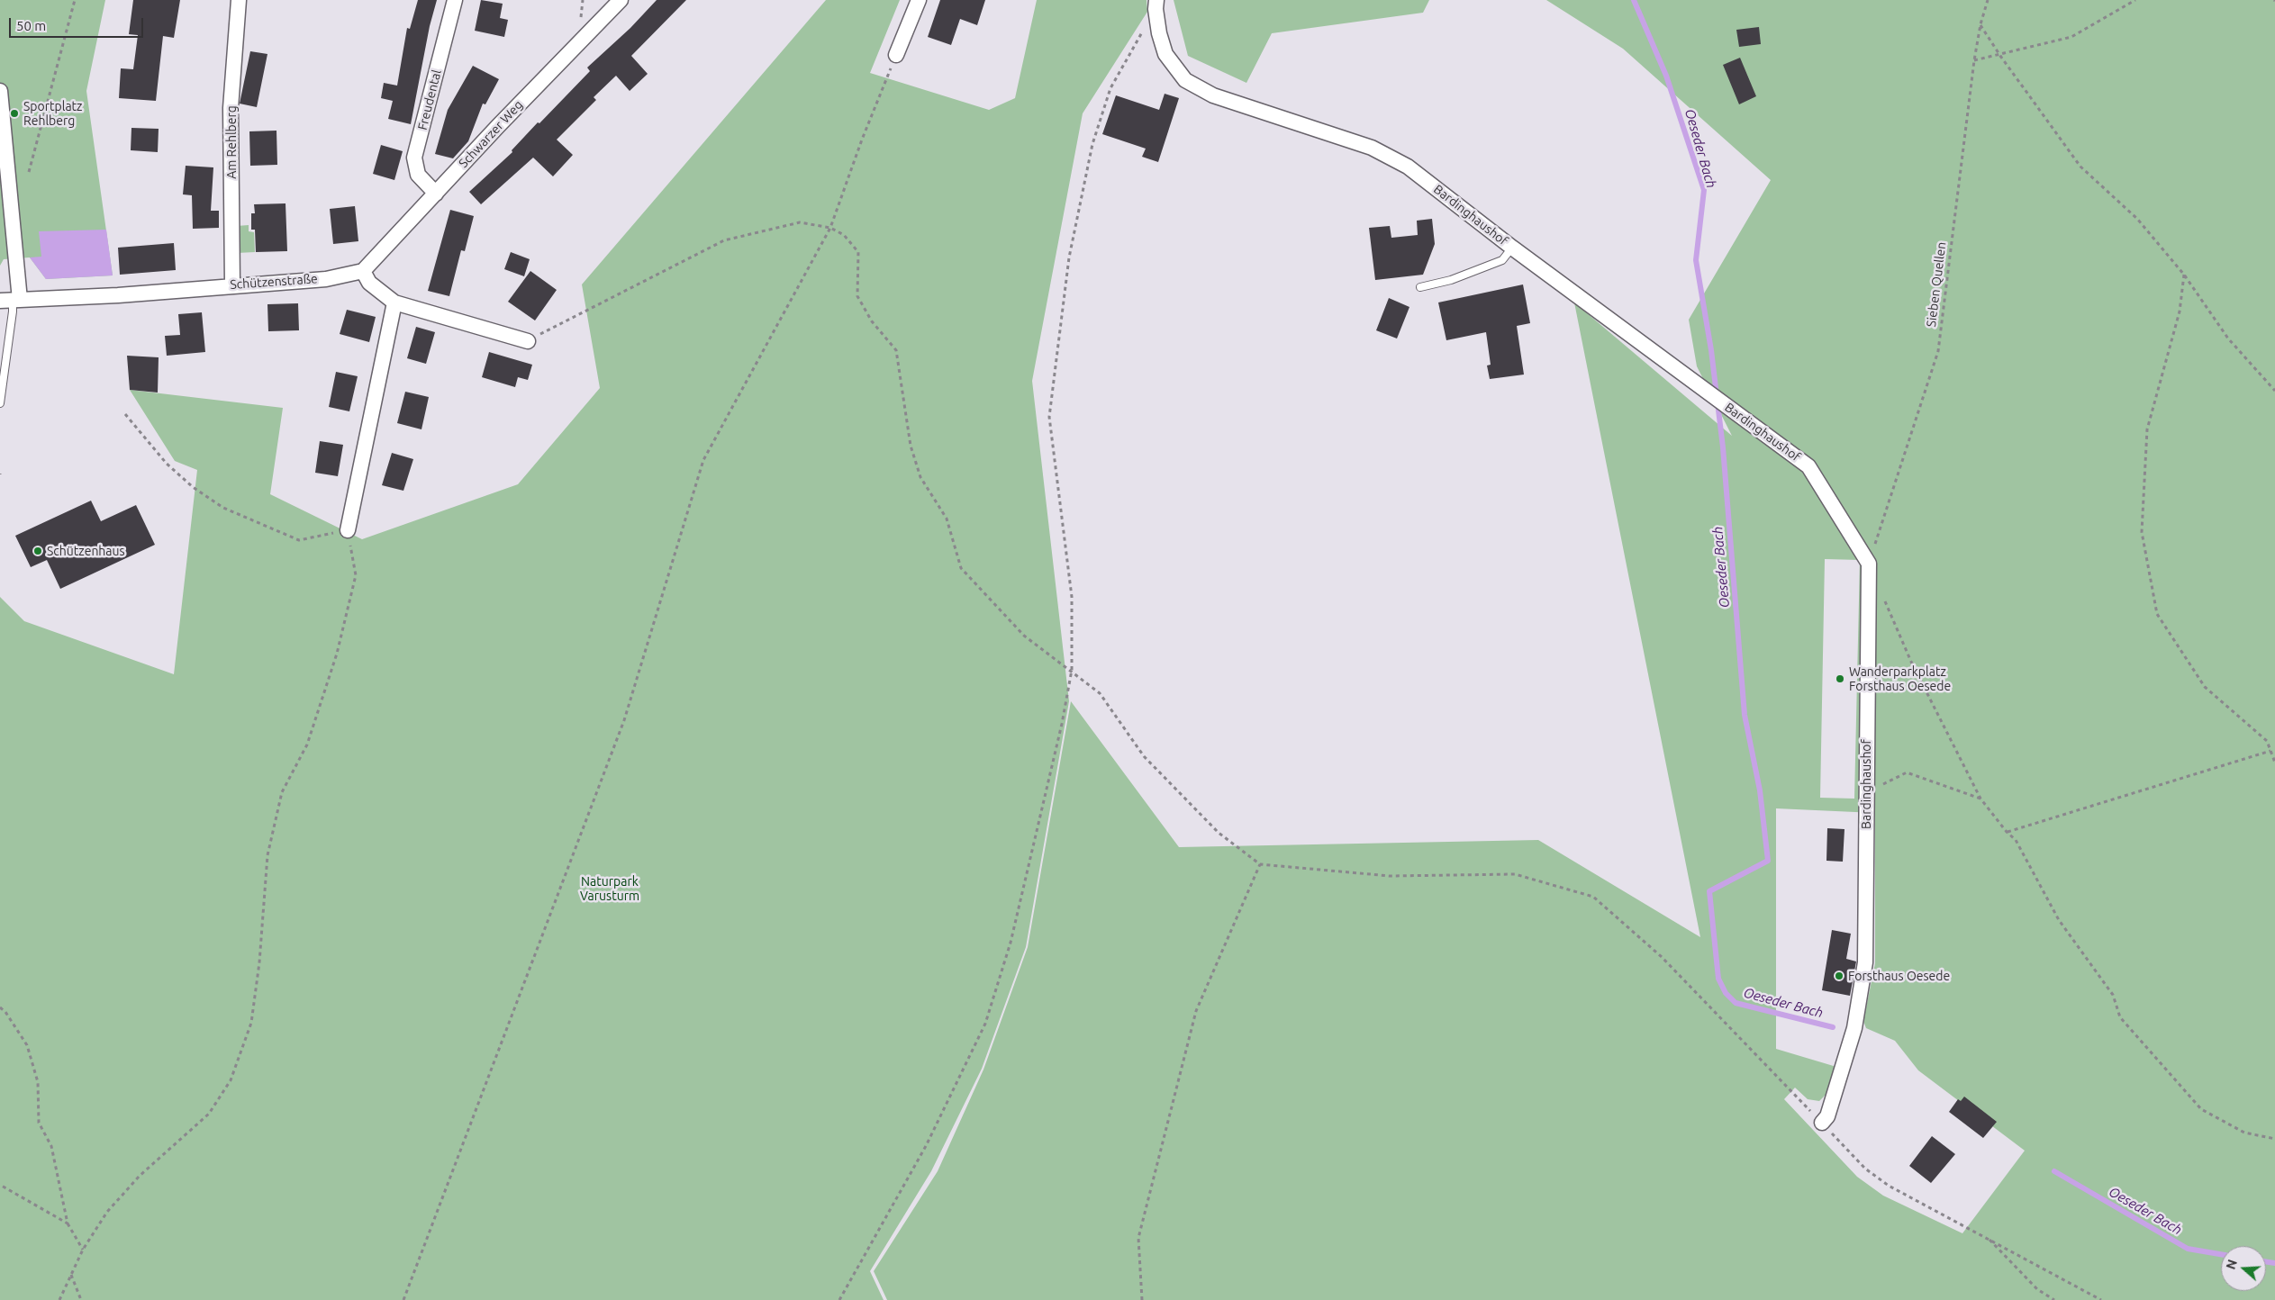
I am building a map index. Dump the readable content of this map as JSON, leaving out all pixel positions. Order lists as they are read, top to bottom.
{
  "streets": {
    "street": [
      "Freudental",
      "Schwarzer Weg",
      "Am Rehlberg",
      "Bardinghaushof",
      "Schützenstraße"
    ],
    "path": ["Sieben Quellen"]
  },
  "crossings": [
    ["Freudental", "Schwarzer Weg"],
    ["Schwarzer Weg", "Schützenstraße"],
    ["Am Rehlberg", "Schützenstraße"],
    ["Bardinghaushof", "Sieben Quellen"]
  ],
  "water": ["Oeseder Bach"],
  "parks": ["Naturpark Varusturm"],
  "places": [
    "Sportplatz Rehlberg",
    "Schützenhaus",
    "Wanderparkplatz Forsthaus Oesede",
    "Forsthaus Oesede"
  ],
  "scale_bar": "50 m",
  "north": "left"
}
